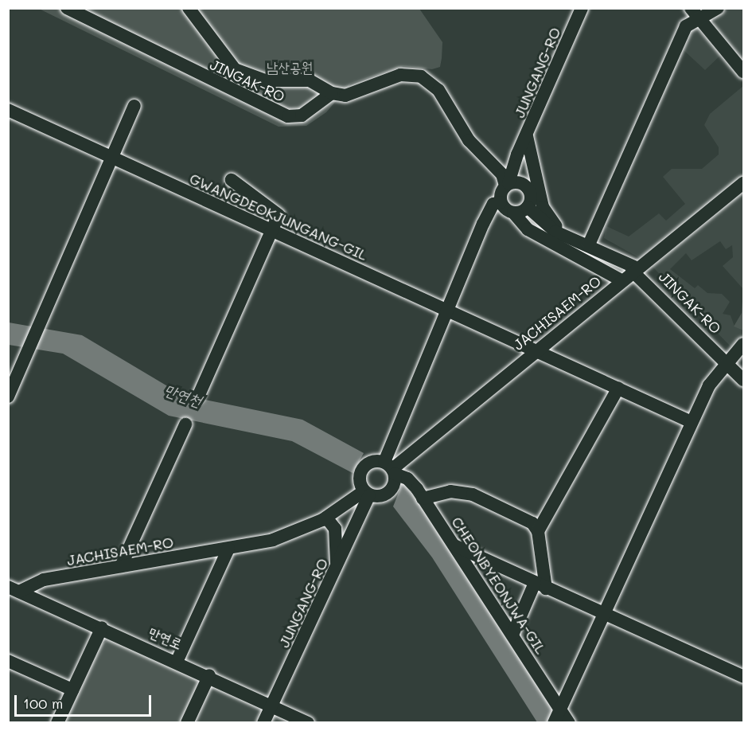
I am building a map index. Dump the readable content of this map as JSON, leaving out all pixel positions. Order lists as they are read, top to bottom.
{
  "streets": {
    "street": [
      "JUNGANG-RO",
      "JINGAK-RO",
      "GWANGDEOKJUNGANG-GIL",
      "JACHISAEM-RO",
      "CHEONBYEONJWA-GIL",
      "만연로"
    ]
  },
  "crossings": [
    ["JUNGANG-RO", "JINGAK-RO"],
    ["JUNGANG-RO", "JACHISAEM-RO"],
    ["JUNGANG-RO", "CHEONBYEONJWA-GIL"],
    ["JUNGANG-RO", "만연로"],
    ["JINGAK-RO", "JACHISAEM-RO"],
    ["GWANGDEOKJUNGANG-GIL", "JACHISAEM-RO"],
    ["JACHISAEM-RO", "CHEONBYEONJWA-GIL"],
    ["JACHISAEM-RO", "만연로"]
  ],
  "water": ["만연천"],
  "parks": ["남산공원"],
  "scale_bar": "100 m"
}
